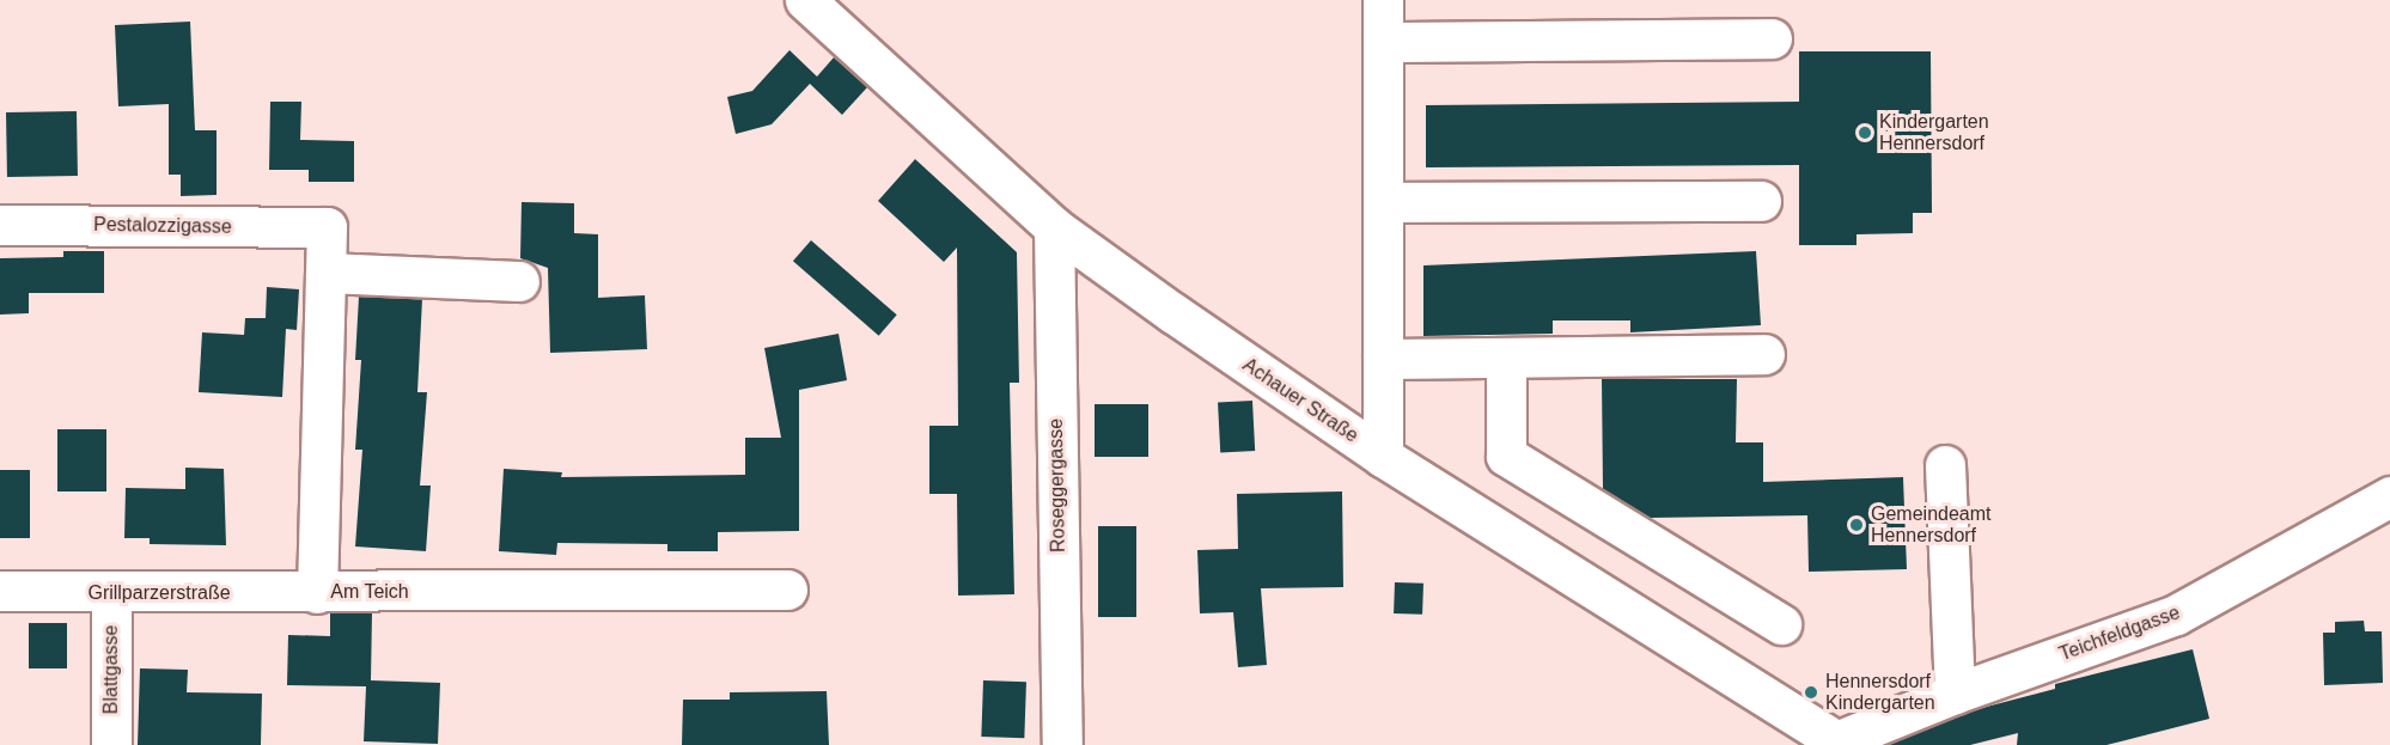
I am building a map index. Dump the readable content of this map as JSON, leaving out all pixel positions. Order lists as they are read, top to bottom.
{
  "streets": {
    "street": [
      "Pestalozzigasse",
      "Achauer Straße",
      "Roseggergasse",
      "Am Teich",
      "Grillparzerstraße",
      "Teichfeldgasse",
      "Blattgasse"
    ]
  },
  "crossings": [
    ["Pestalozzigasse", "Am Teich"],
    ["Achauer Straße", "Roseggergasse"],
    ["Achauer Straße", "Teichfeldgasse"],
    ["Am Teich", "Grillparzerstraße"],
    ["Grillparzerstraße", "Blattgasse"]
  ],
  "places": ["Kindergarten Hennersdorf", "Gemeindeamt Hennersdorf", "Hennersdorf Kindergarten"]
}
